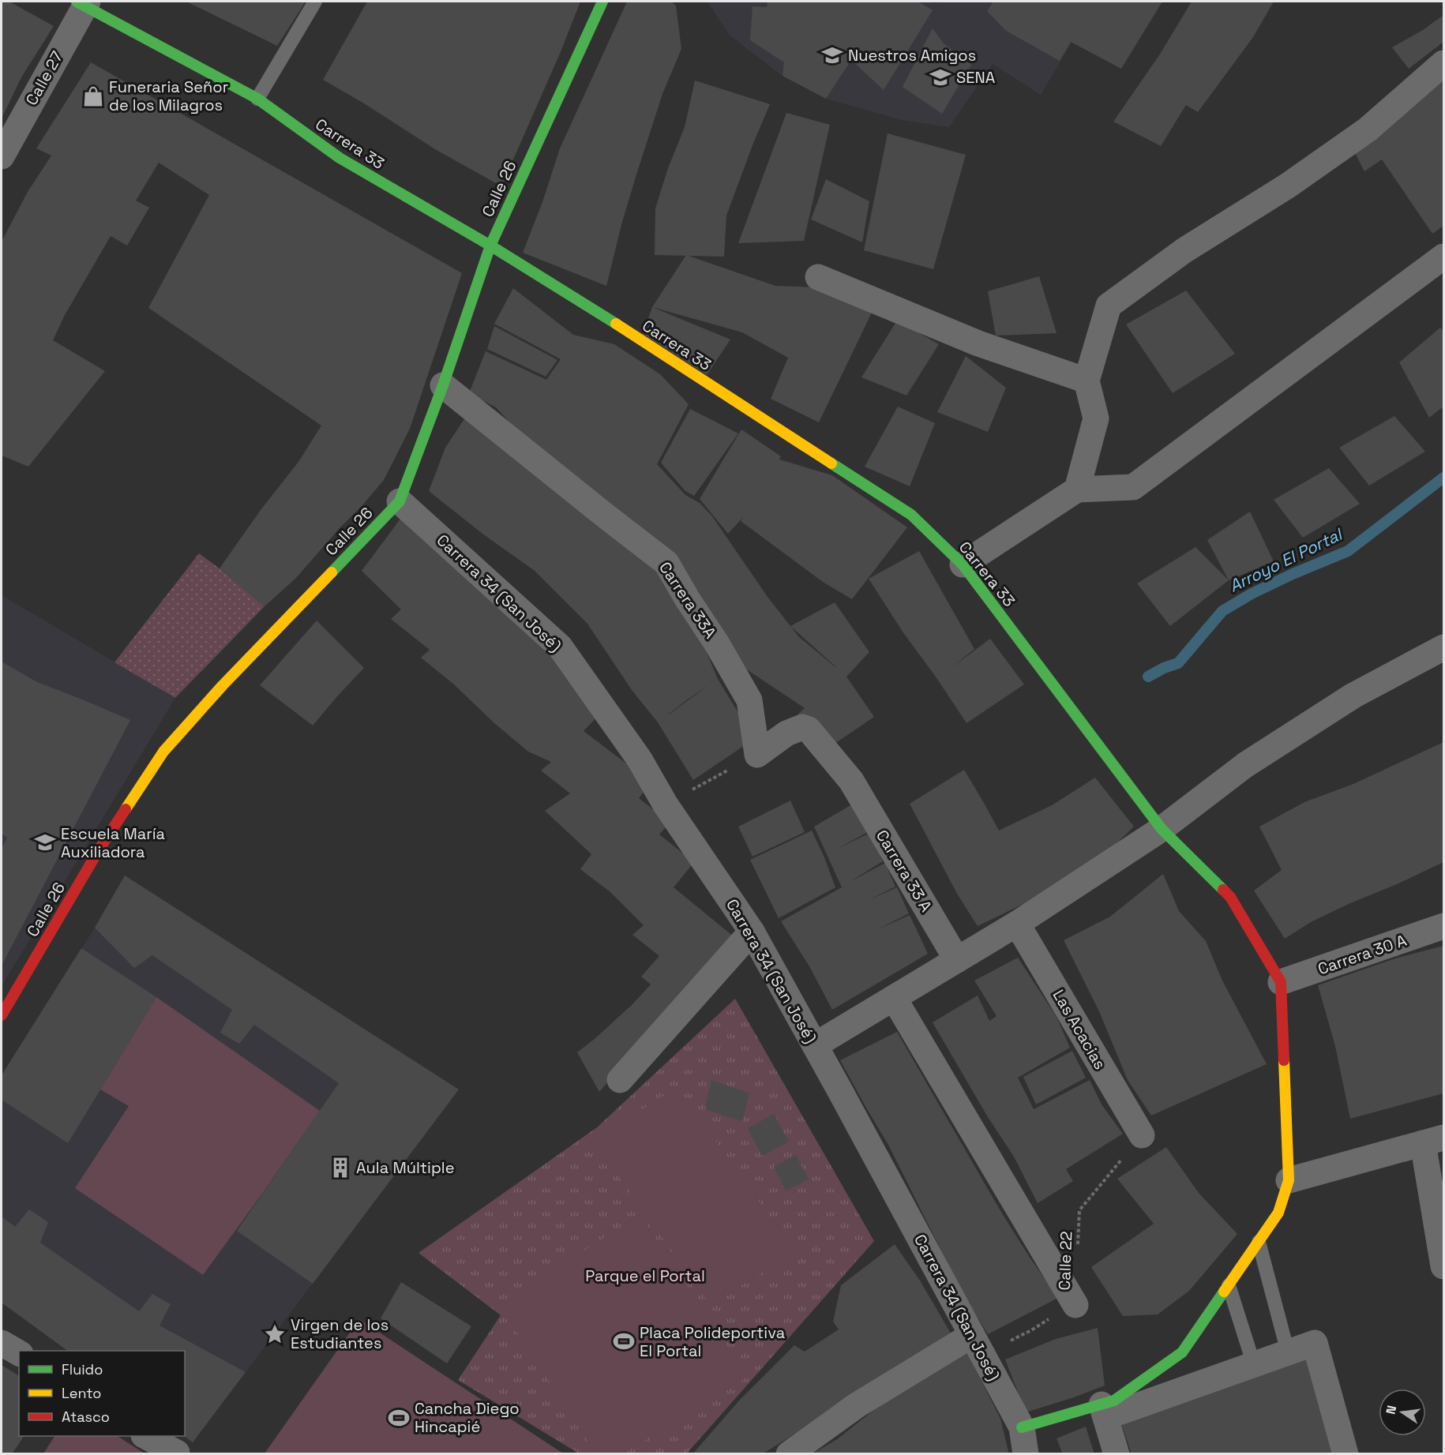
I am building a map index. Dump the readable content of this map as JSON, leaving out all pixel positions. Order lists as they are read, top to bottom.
{
  "streets": {
    "street": [
      "Calle 27",
      "Carrera 33",
      "Calle 26",
      "Carrera 34 (San José)",
      "Carrera 33A",
      "Carrera 33 A",
      "Carrera 30 A",
      "Las Acacias"
    ],
    "path": ["Calle 22"]
  },
  "crossings": [
    ["Calle 27", "Carrera 33"],
    ["Carrera 33", "Calle 26"],
    ["Carrera 33", "Carrera 30 A"],
    ["Calle 26", "Carrera 34 (San José)"],
    ["Calle 26", "Carrera 33A"],
    ["Carrera 34 (San José)", "Calle 22"],
    ["Carrera 33A", "Carrera 33 A"],
    ["Las Acacias", "Calle 22"]
  ],
  "water": ["Arroyo El Portal"],
  "parks": ["Parque el Portal"],
  "places": {
    "school or university": ["Nuestros Amigos", "SENA", "Escuela María Auxiliadora"],
    "shop": ["Funeraria Señor de los Milagros"],
    "building": ["Aula Múltiple"],
    "place": ["Virgen de los Estudiantes"],
    "sports": ["Placa Polideportiva El Portal", "Cancha Diego Hincapié"]
  },
  "legend": ["Fluido", "Lento", "Atasco"],
  "north": "left"
}
